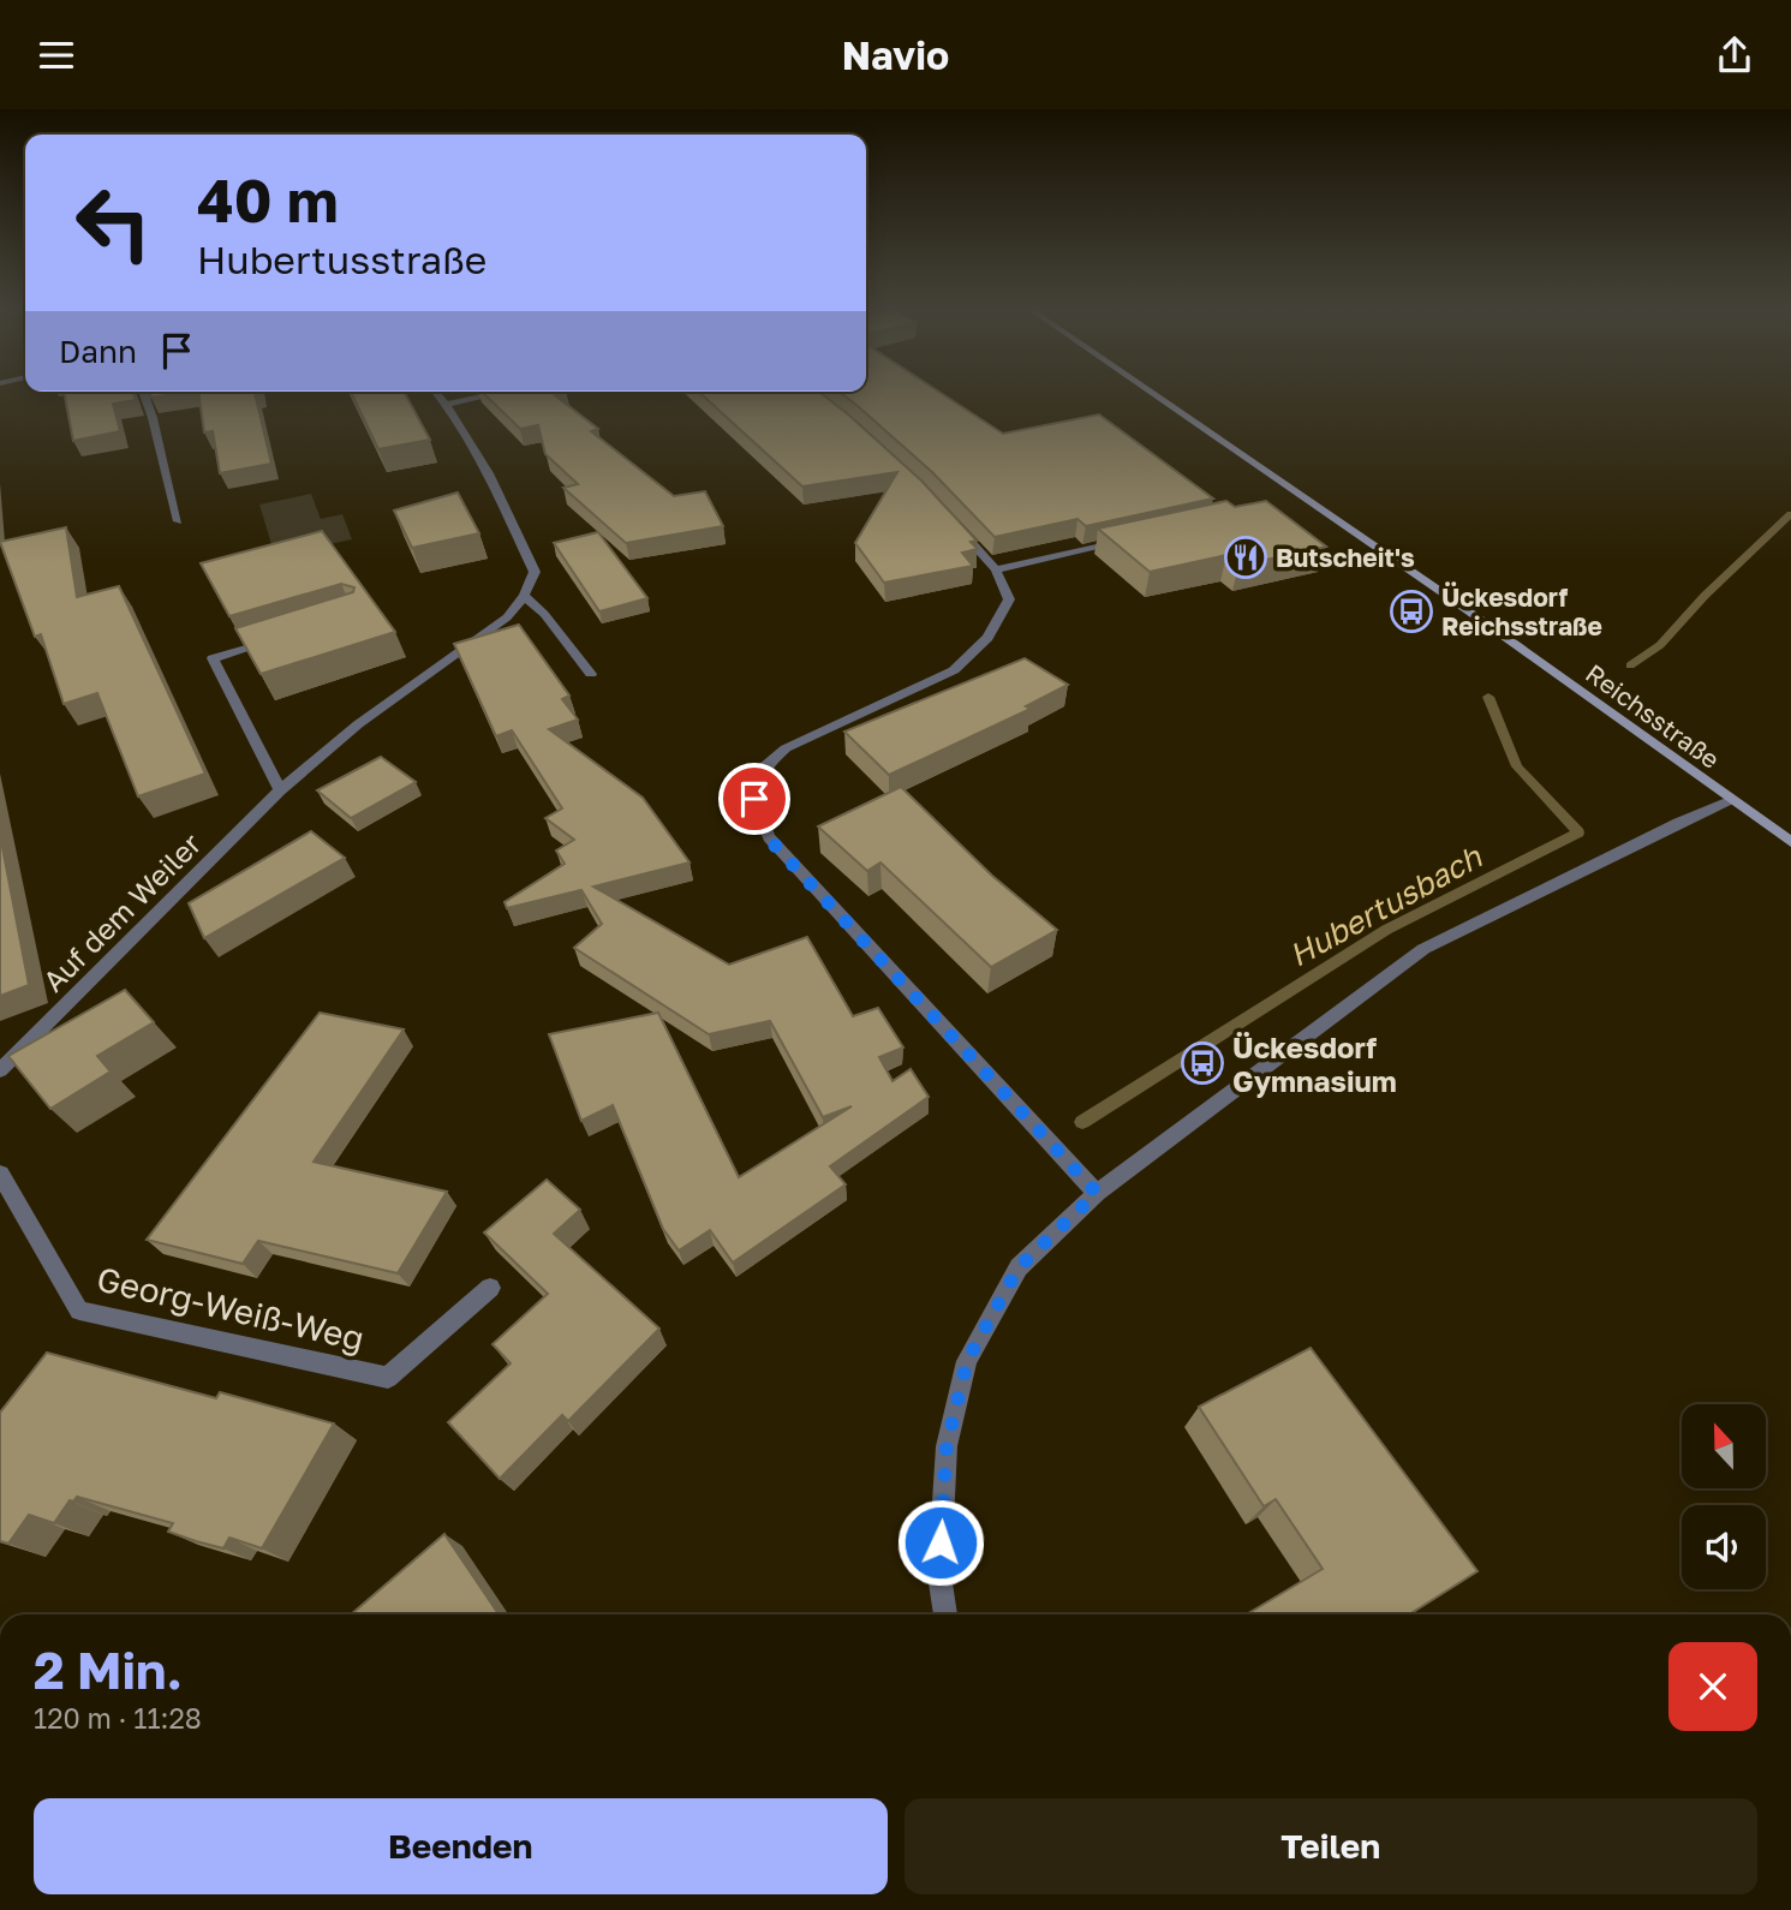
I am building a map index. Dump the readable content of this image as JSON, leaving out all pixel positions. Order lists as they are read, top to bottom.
{
  "streets": {
    "main road": ["Reichsstraße"],
    "street": ["Auf dem Weiler", "Georg-Weiß-Weg"]
  },
  "water": ["Hubertusbach"],
  "places": {
    "restaurant": ["Butscheit's"],
    "bus stop": ["Ückesdorf Reichsstraße", "Ückesdorf Gymnasium"]
  },
  "north": "top",
  "page": {
    "header": "Navio",
    "turn": ["40 m", "Hubertusstraße"],
    "then": "Dann",
    "heading": ["2 Min.", "120 m · 11:28"],
    "buttons": ["Beenden", "Teilen"]
  }
}
